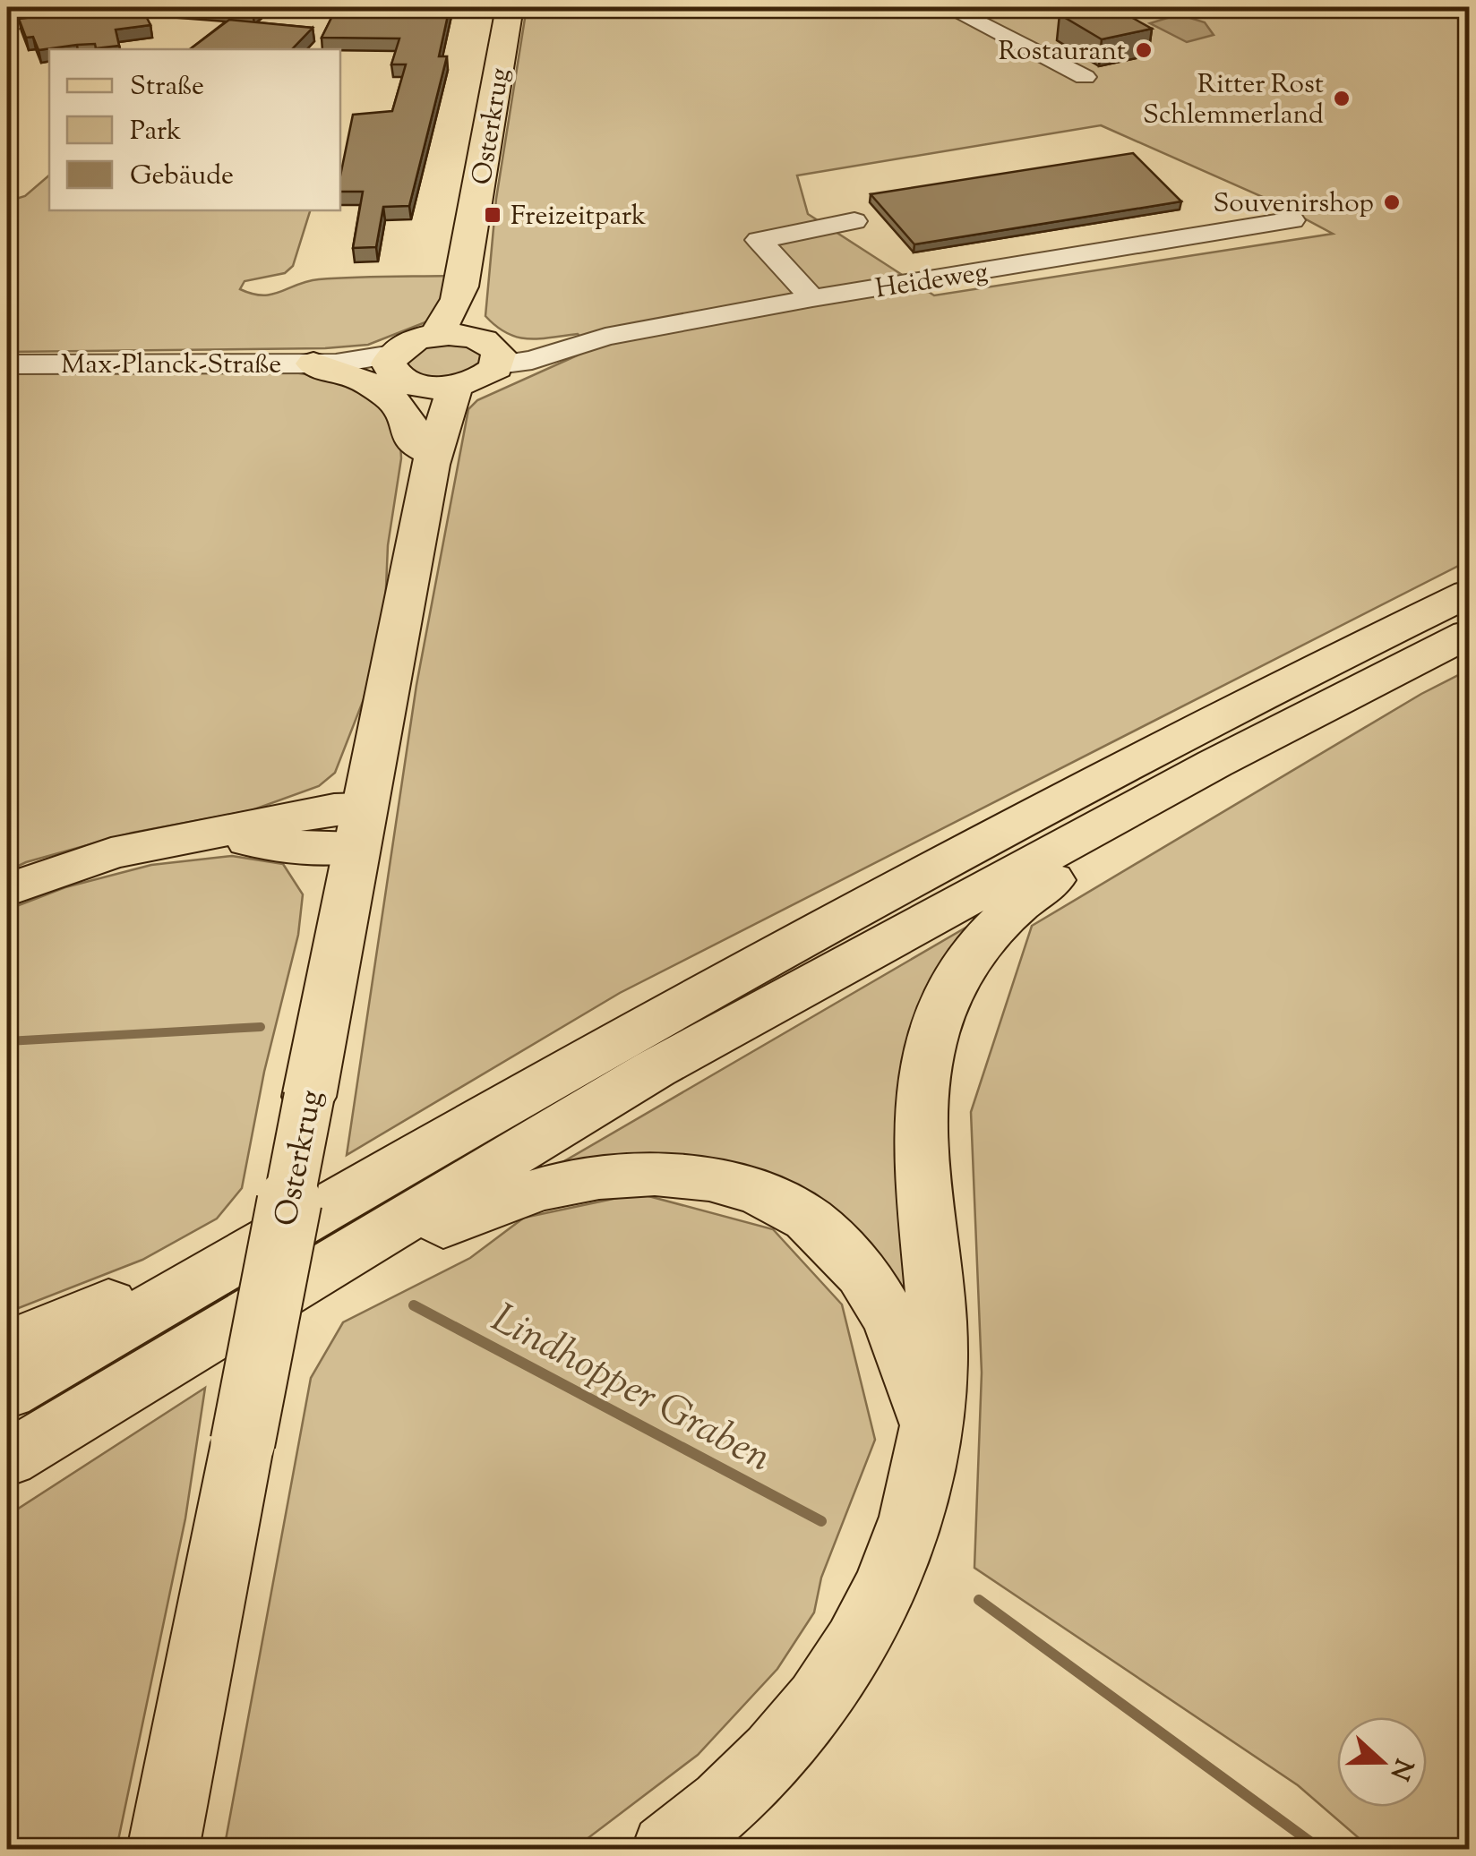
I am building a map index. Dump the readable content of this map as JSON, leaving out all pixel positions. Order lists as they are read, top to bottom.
{
  "streets": {
    "main road": ["Osterkrug"],
    "street": ["Heideweg", "Max-Planck-Straße"]
  },
  "crossings": [
    ["Osterkrug", "Heideweg"],
    ["Osterkrug", "Max-Planck-Straße"]
  ],
  "water": ["Lindhopper Graben"],
  "places": {
    "other": ["Rostaurant", "Ritter Rost Schlemmerland", "Souvenirshop"],
    "transit": ["Freizeitpark"]
  },
  "legend": ["Straße", "Park", "Gebäude"],
  "north": "right"
}
